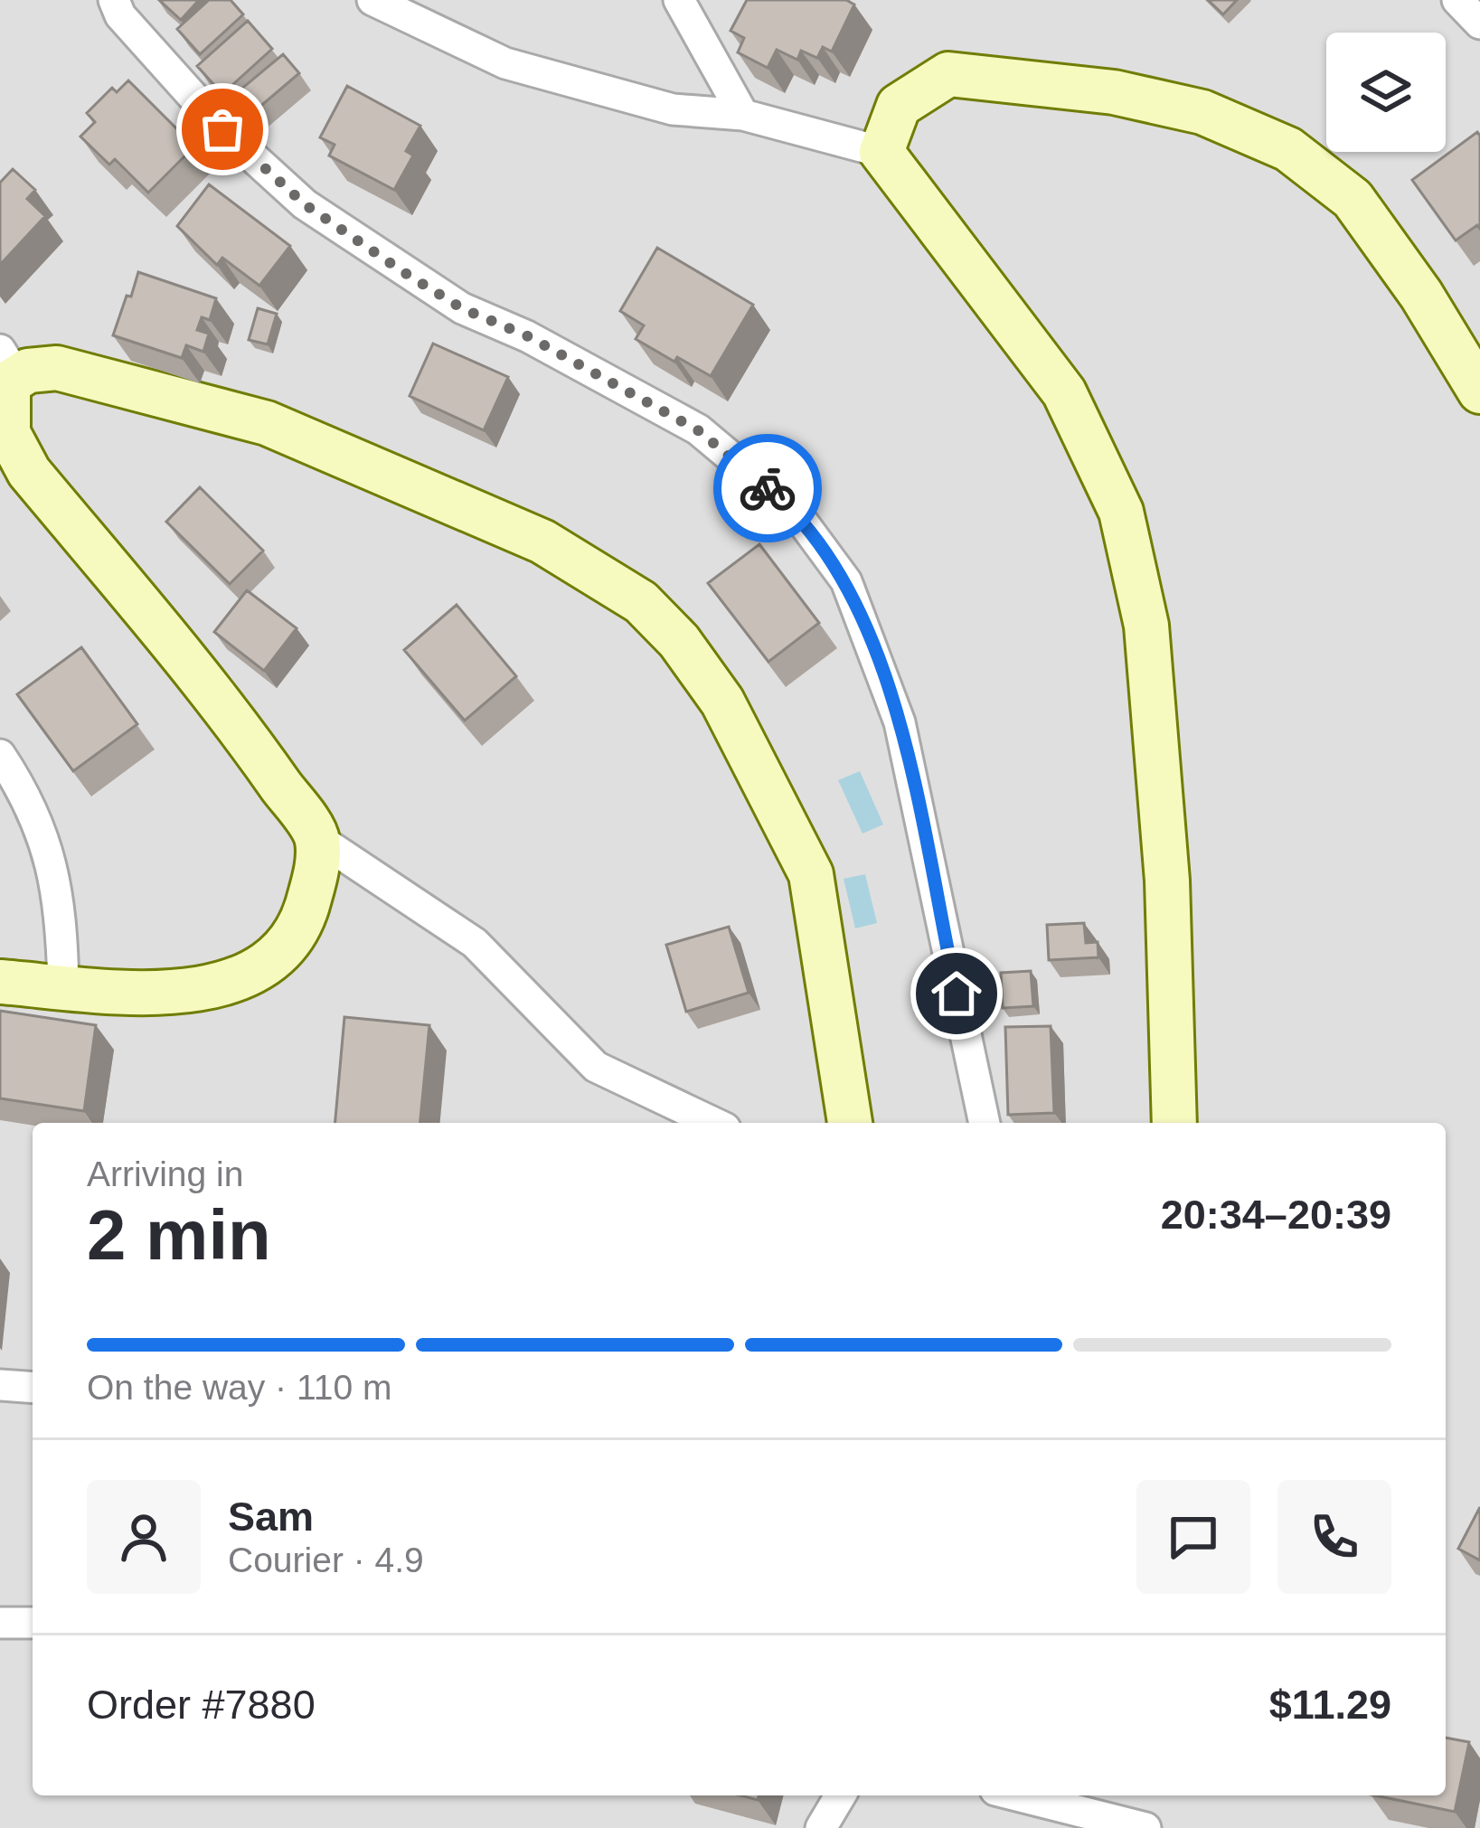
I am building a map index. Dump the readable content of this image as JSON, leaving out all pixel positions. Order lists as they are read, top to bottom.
{
  "page": {
    "heading": ["2 min", "Arriving in", "20:34–20:39"],
    "panel": [
      "Sam",
      "Courier · 4.9",
      "Order #7880",
      "$11.29"
    ],
    "bar": "On the way · 110 m"
  }
}
